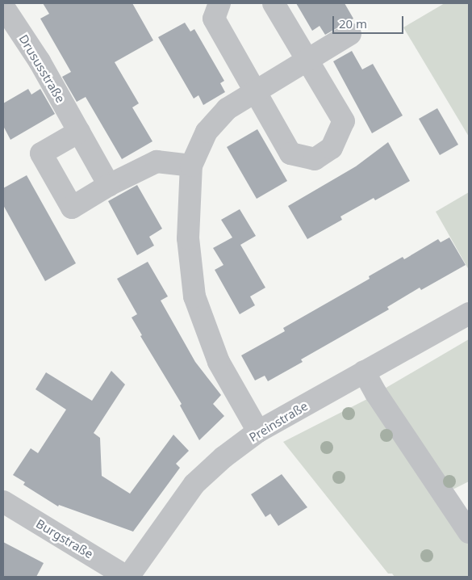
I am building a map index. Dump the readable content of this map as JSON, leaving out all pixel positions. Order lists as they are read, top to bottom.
{
  "streets": {
    "street": ["Drususstraße", "Preinstraße", "Burgstraße"]
  },
  "crossings": [
    ["Preinstraße", "Burgstraße"]
  ],
  "scale_bar": "20 m"
}
